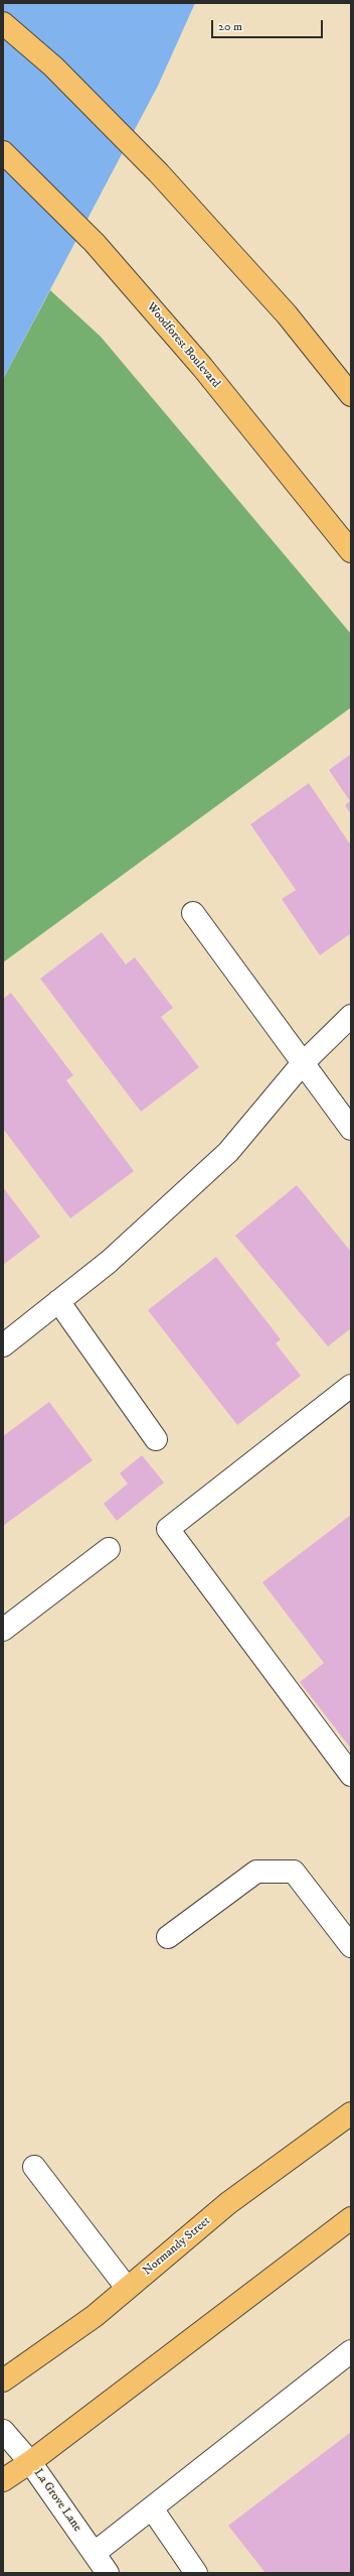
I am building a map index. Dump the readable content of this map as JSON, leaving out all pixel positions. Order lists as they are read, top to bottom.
{
  "streets": {
    "main road": ["Woodforest Boulevard", "Normandy Street"],
    "street": ["La Grove Lane"]
  },
  "scale_bar": "20 m"
}
